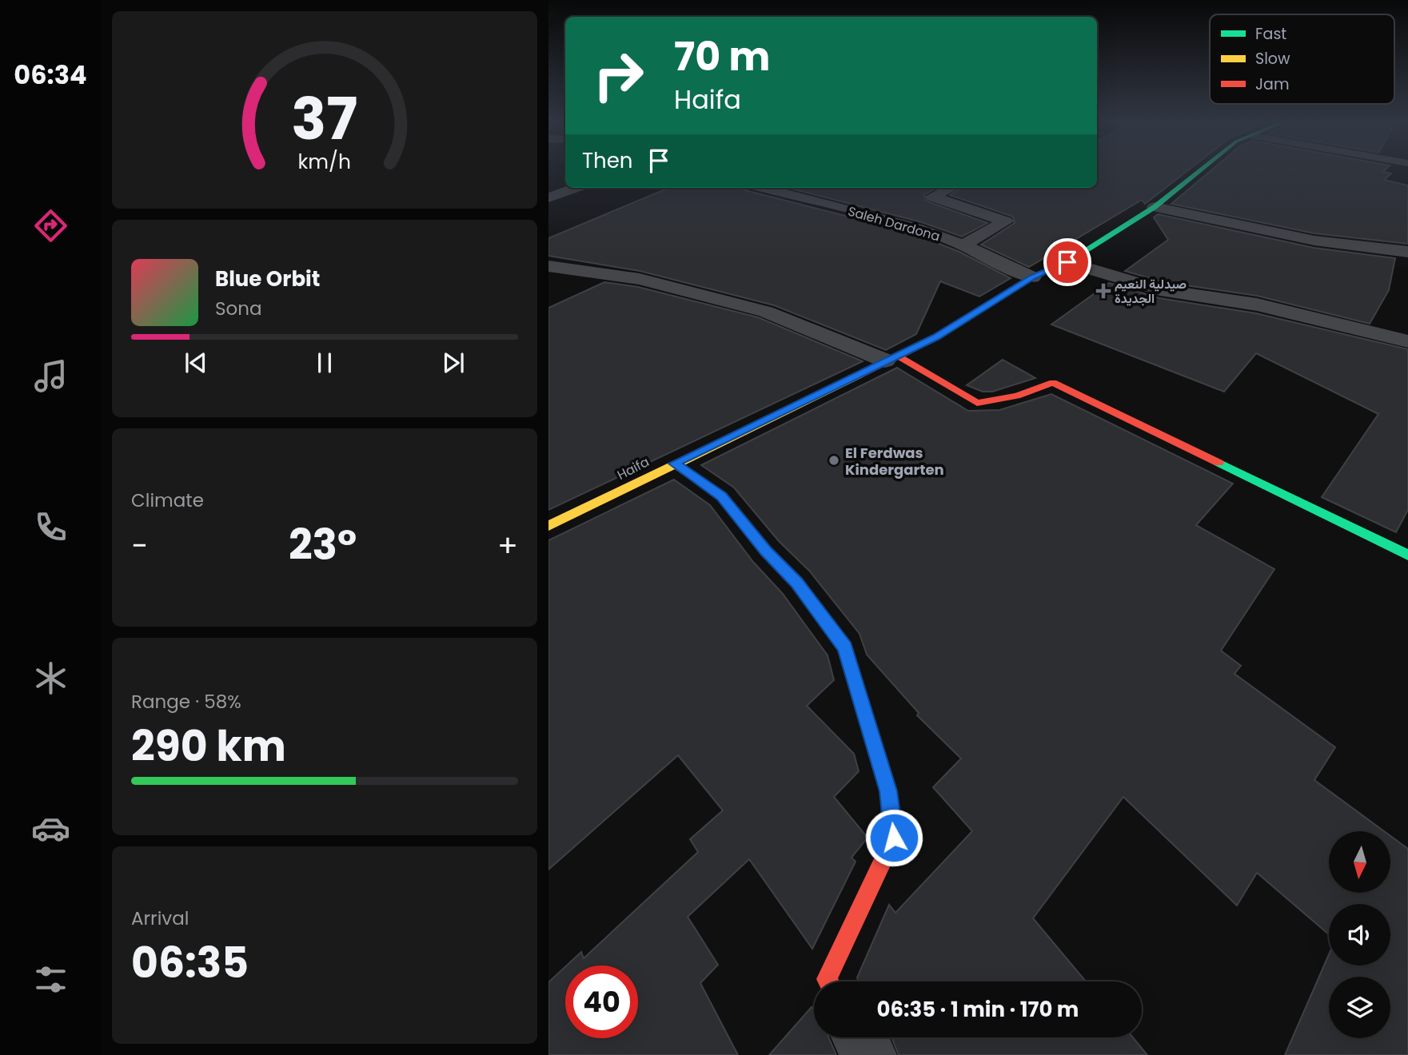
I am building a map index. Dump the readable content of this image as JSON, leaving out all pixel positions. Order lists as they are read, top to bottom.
{
  "streets": {
    "street": ["Saleh Dardona", "Haifa"]
  },
  "crossings": [
    ["Saleh Dardona", "Haifa"]
  ],
  "places": {
    "health": ["صيدلية النعيم الجديدة"],
    "other": ["El Ferdwas Kindergarten"]
  },
  "legend": ["Fast", "Slow", "Jam"],
  "north": "bottom",
  "page": {
    "tabs": "06:34",
    "turn": ["70 m", "Haifa"],
    "then": "Then",
    "song": ["Blue Orbit", "Sona"],
    "tile": [
      "Climate",
      ["Range · 58%", "290 km"],
      ["Arrival", "06:35"]
    ],
    "heat": ["−", "23°", "+"],
    "limit": "40",
    "trip": "06:35 · 1 min · 170 m",
    "gauge": ["37", "km/h"]
  }
}
